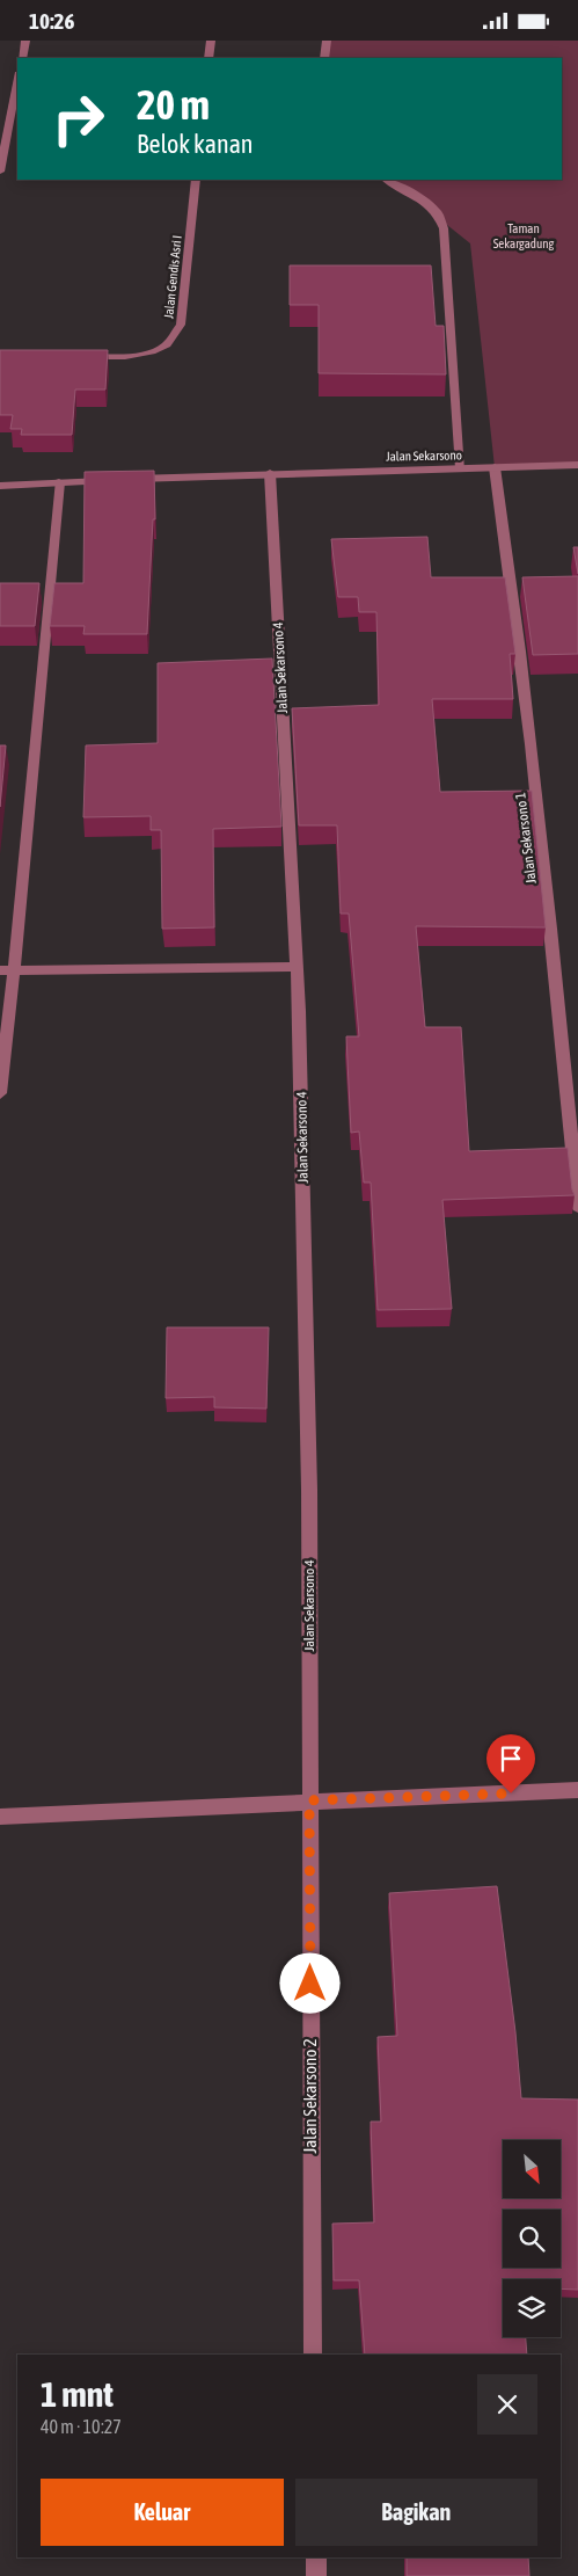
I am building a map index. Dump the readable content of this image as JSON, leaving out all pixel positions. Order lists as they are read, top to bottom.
{
  "streets": {
    "street": [
      "Jalan Gendis Asri I",
      "Jalan Sekarsono",
      "Jalan Sekarsono 4",
      "Jalan Sekarsono 1",
      "Jalan Sekarsono 2"
    ]
  },
  "crossings": [
    ["Jalan Sekarsono", "Jalan Sekarsono 4"],
    ["Jalan Sekarsono", "Jalan Sekarsono 1"],
    ["Jalan Sekarsono 4", "Jalan Sekarsono 2"]
  ],
  "parks": ["Taman Sekargadung"],
  "north": "bottom right",
  "page": {
    "status": "10:26",
    "turn": ["20 m", "Belok kanan"],
    "heading": ["1 mnt", "40 m · 10:27"],
    "buttons": ["Keluar", "Bagikan"]
  }
}
